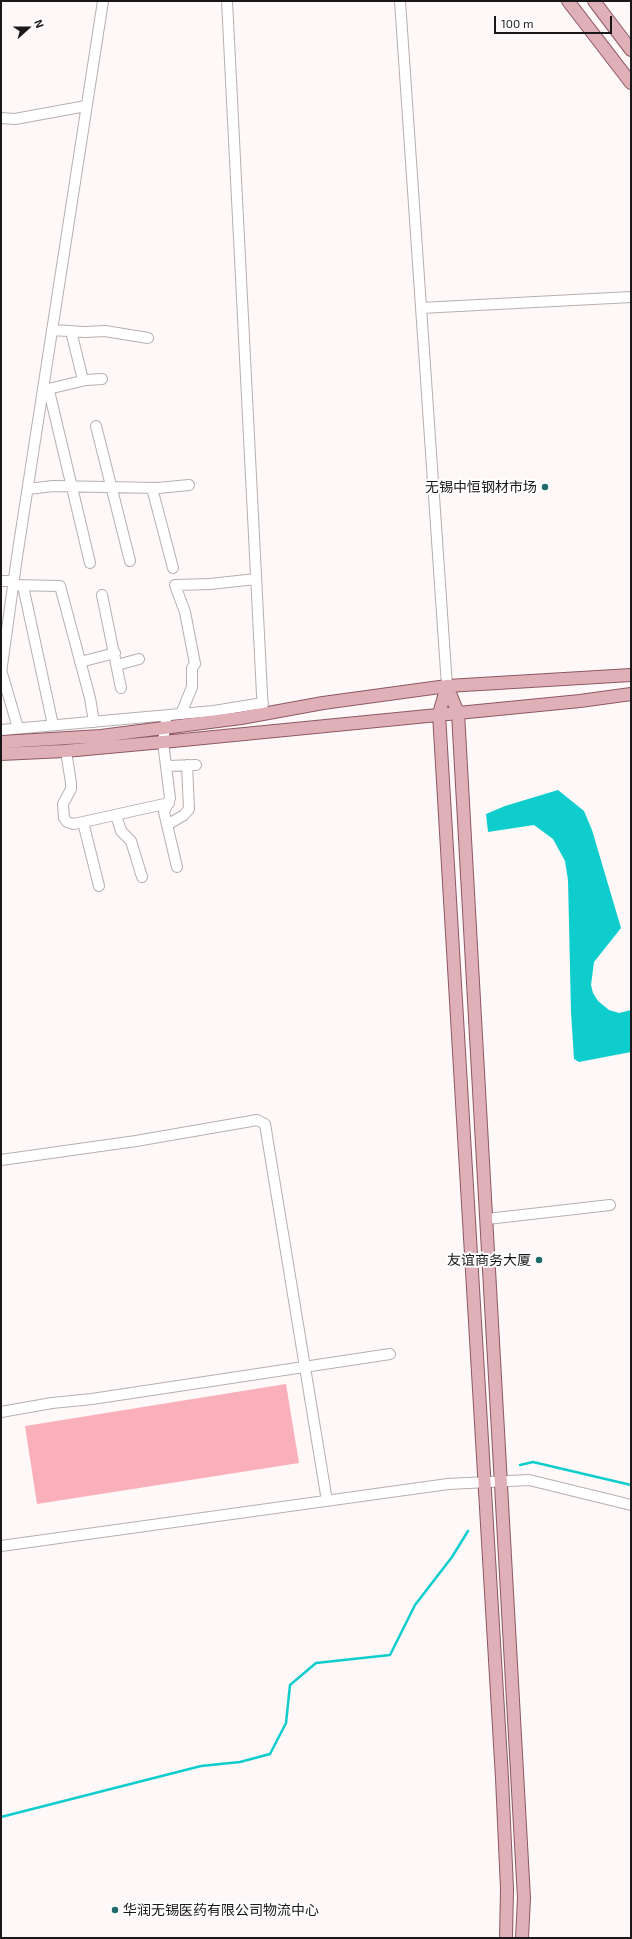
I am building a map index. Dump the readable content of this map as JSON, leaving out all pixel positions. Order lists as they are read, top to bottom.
{
  "places": ["无锡中恒钢材市场", "友谊商务大厦", "华润无锡医药有限公司物流中心"],
  "scale_bar": "100 m",
  "north": "right"
}
